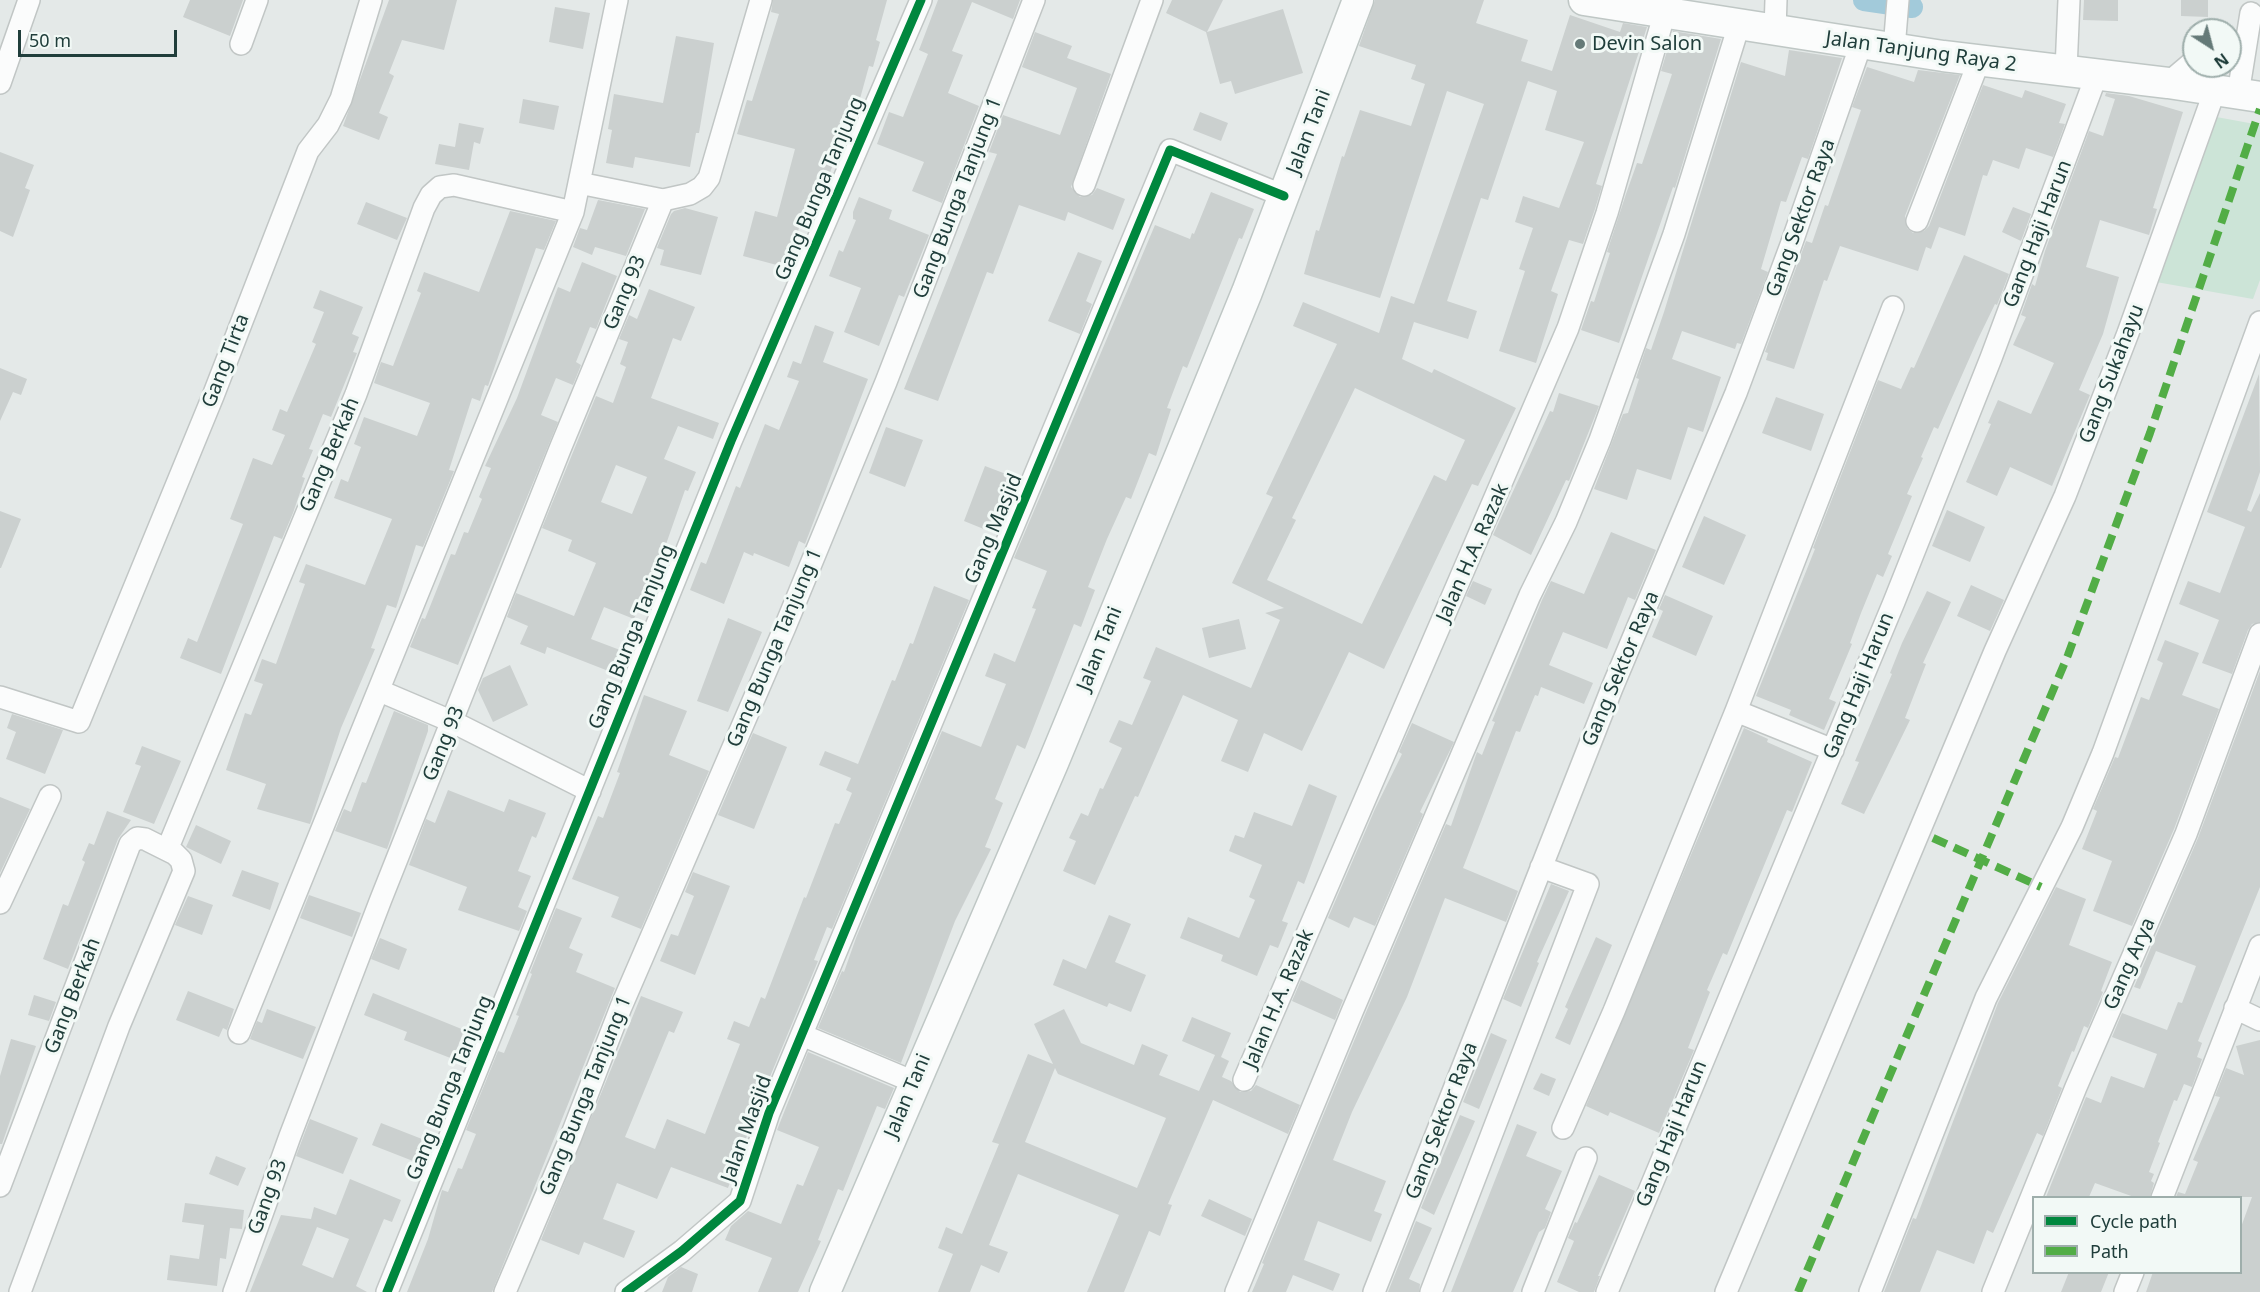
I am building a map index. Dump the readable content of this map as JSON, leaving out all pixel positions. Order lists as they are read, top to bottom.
{
  "streets": {
    "street": [
      "Jalan Tanjung Raya 2",
      "Jalan Tani",
      "Gang Bunga Tanjung",
      "Gang Bunga Tanjung 1",
      "Gang Sektor Raya",
      "Gang Haji Harun",
      "Gang 93",
      "Gang Tirta",
      "Gang Sukahayu",
      "Gang Berkah",
      "Gang Masjid",
      "Jalan H.A. Razak",
      "Gang Arya",
      "Jalan Masjid"
    ]
  },
  "crossings": [
    ["Jalan Tanjung Raya 2", "Gang Sektor Raya"],
    ["Jalan Tanjung Raya 2", "Gang Haji Harun"],
    ["Jalan Tanjung Raya 2", "Gang Sukahayu"],
    ["Jalan Tanjung Raya 2", "Jalan H.A. Razak"],
    ["Jalan Tani", "Gang Masjid"],
    ["Gang Masjid", "Jalan Masjid"]
  ],
  "places": ["Devin Salon"],
  "legend": ["Cycle path", "Path"],
  "scale_bar": "50 m",
  "north": "bottom right"
}
